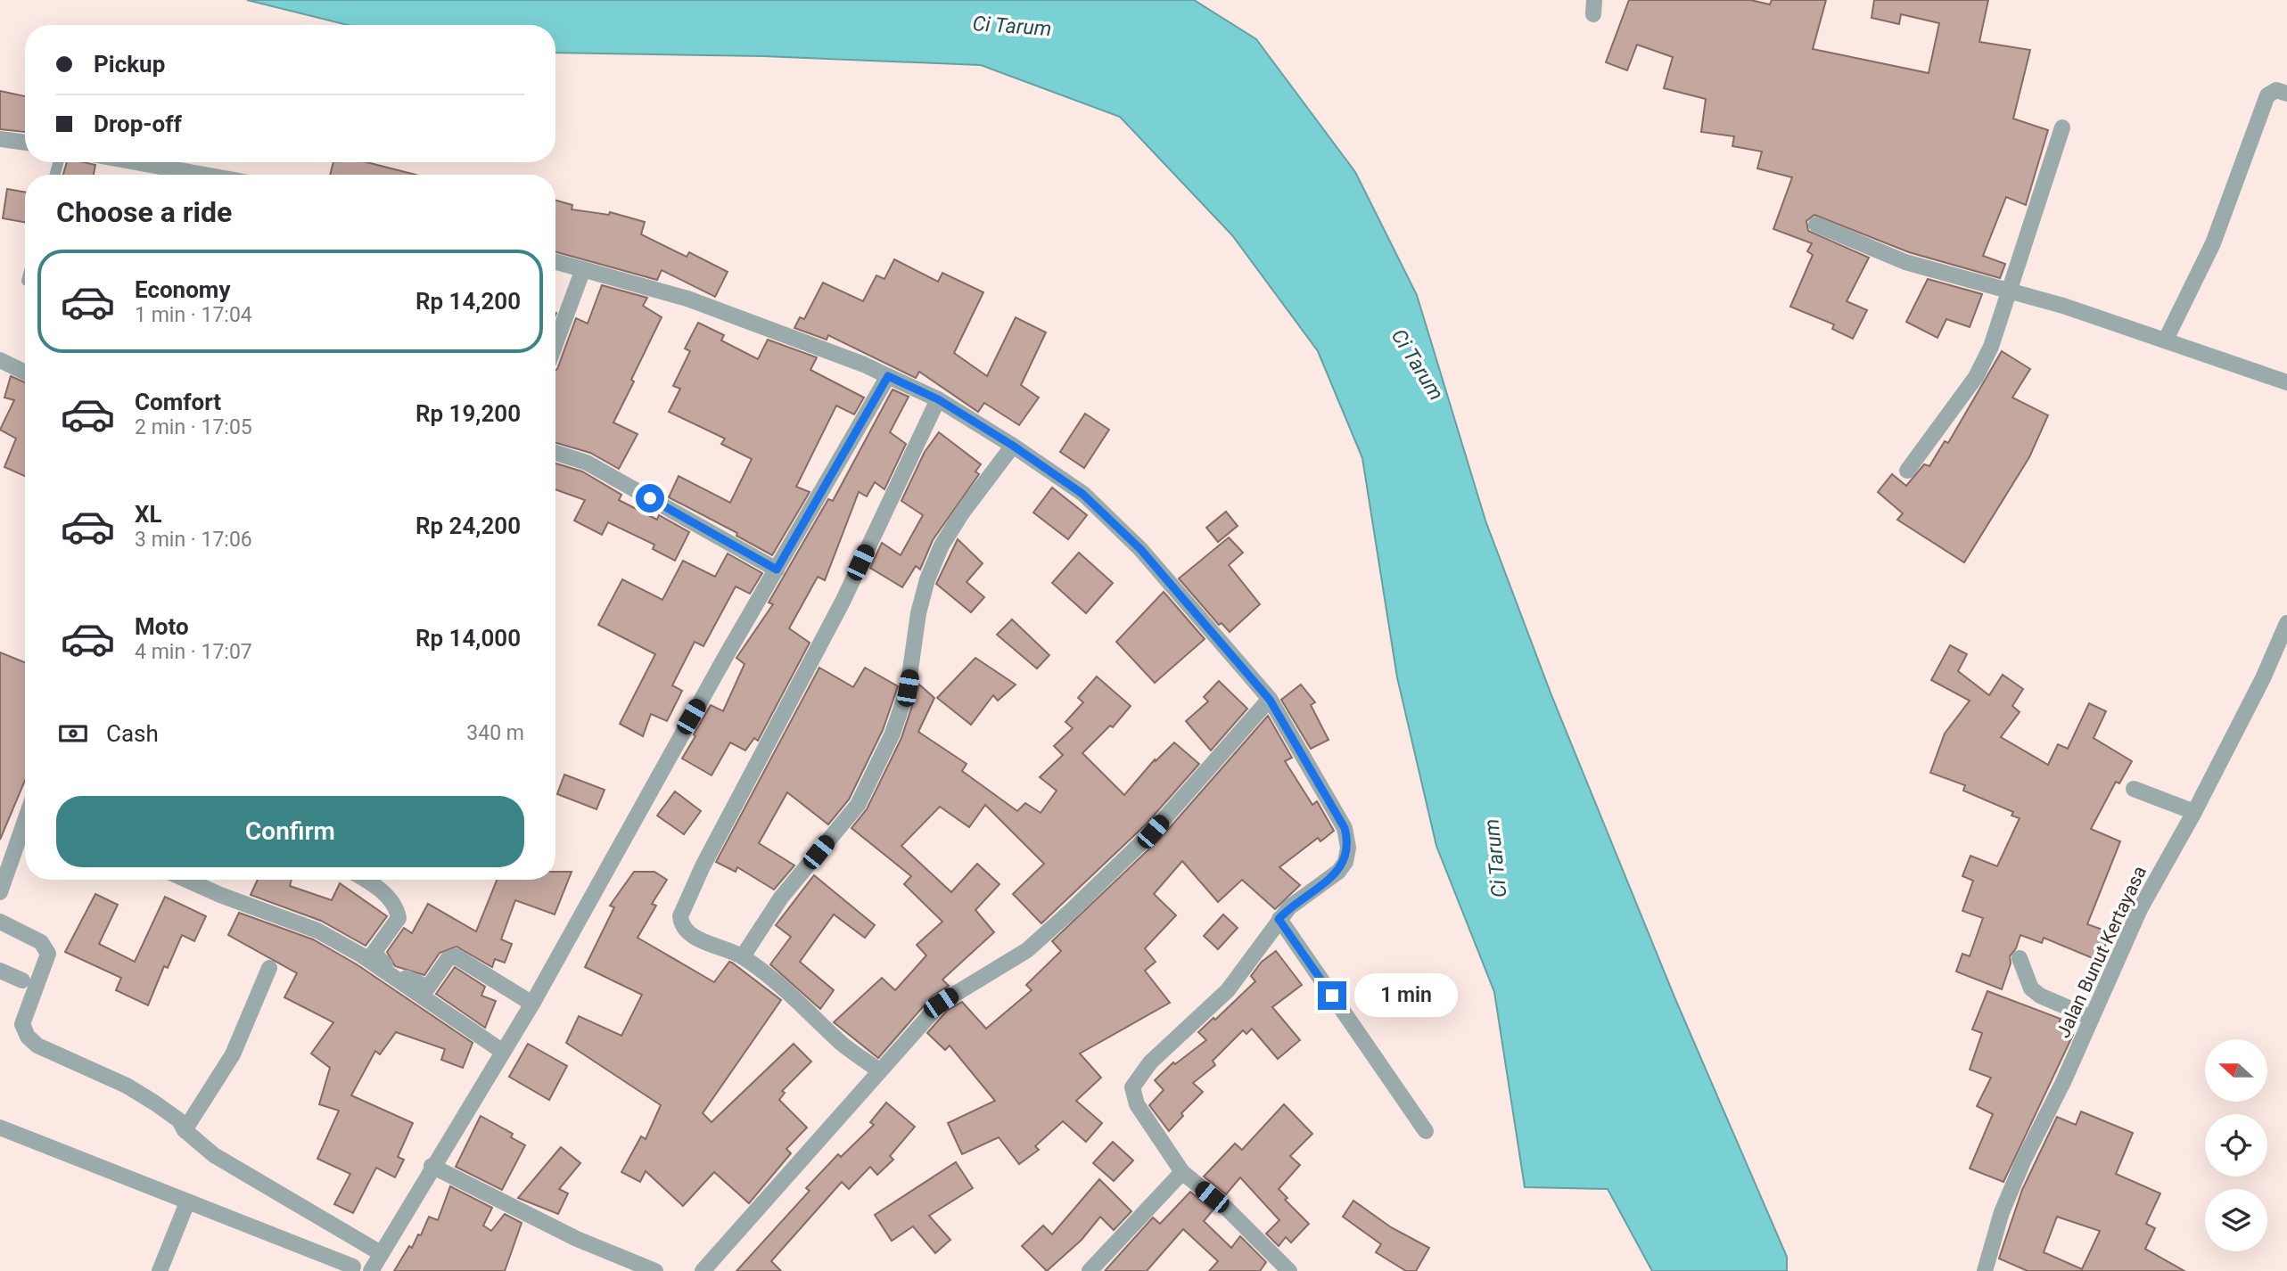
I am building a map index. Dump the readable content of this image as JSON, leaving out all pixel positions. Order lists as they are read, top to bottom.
{
  "streets": {
    "street": ["Jalan Bunut Kertayasa"]
  },
  "water": ["Ci Tarum"],
  "north": "left",
  "page": {
    "banner": ["Pickup", "Drop-off"],
    "heading": "Choose a ride",
    "list": [
      {
        "name": "Economy",
        "note": "1 min · 17:04",
        "value": "Rp 14,200"
      },
      {
        "name": "Comfort",
        "note": "2 min · 17:05",
        "value": "Rp 19,200"
      },
      {
        "name": "XL",
        "note": "3 min · 17:06",
        "value": "Rp 24,200"
      },
      {
        "name": "Moto",
        "note": "4 min · 17:07",
        "value": "Rp 14,000"
      }
    ],
    "pay": ["Cash", "340 m"],
    "buttons": "Confirm",
    "bubble": "1 min"
  }
}
